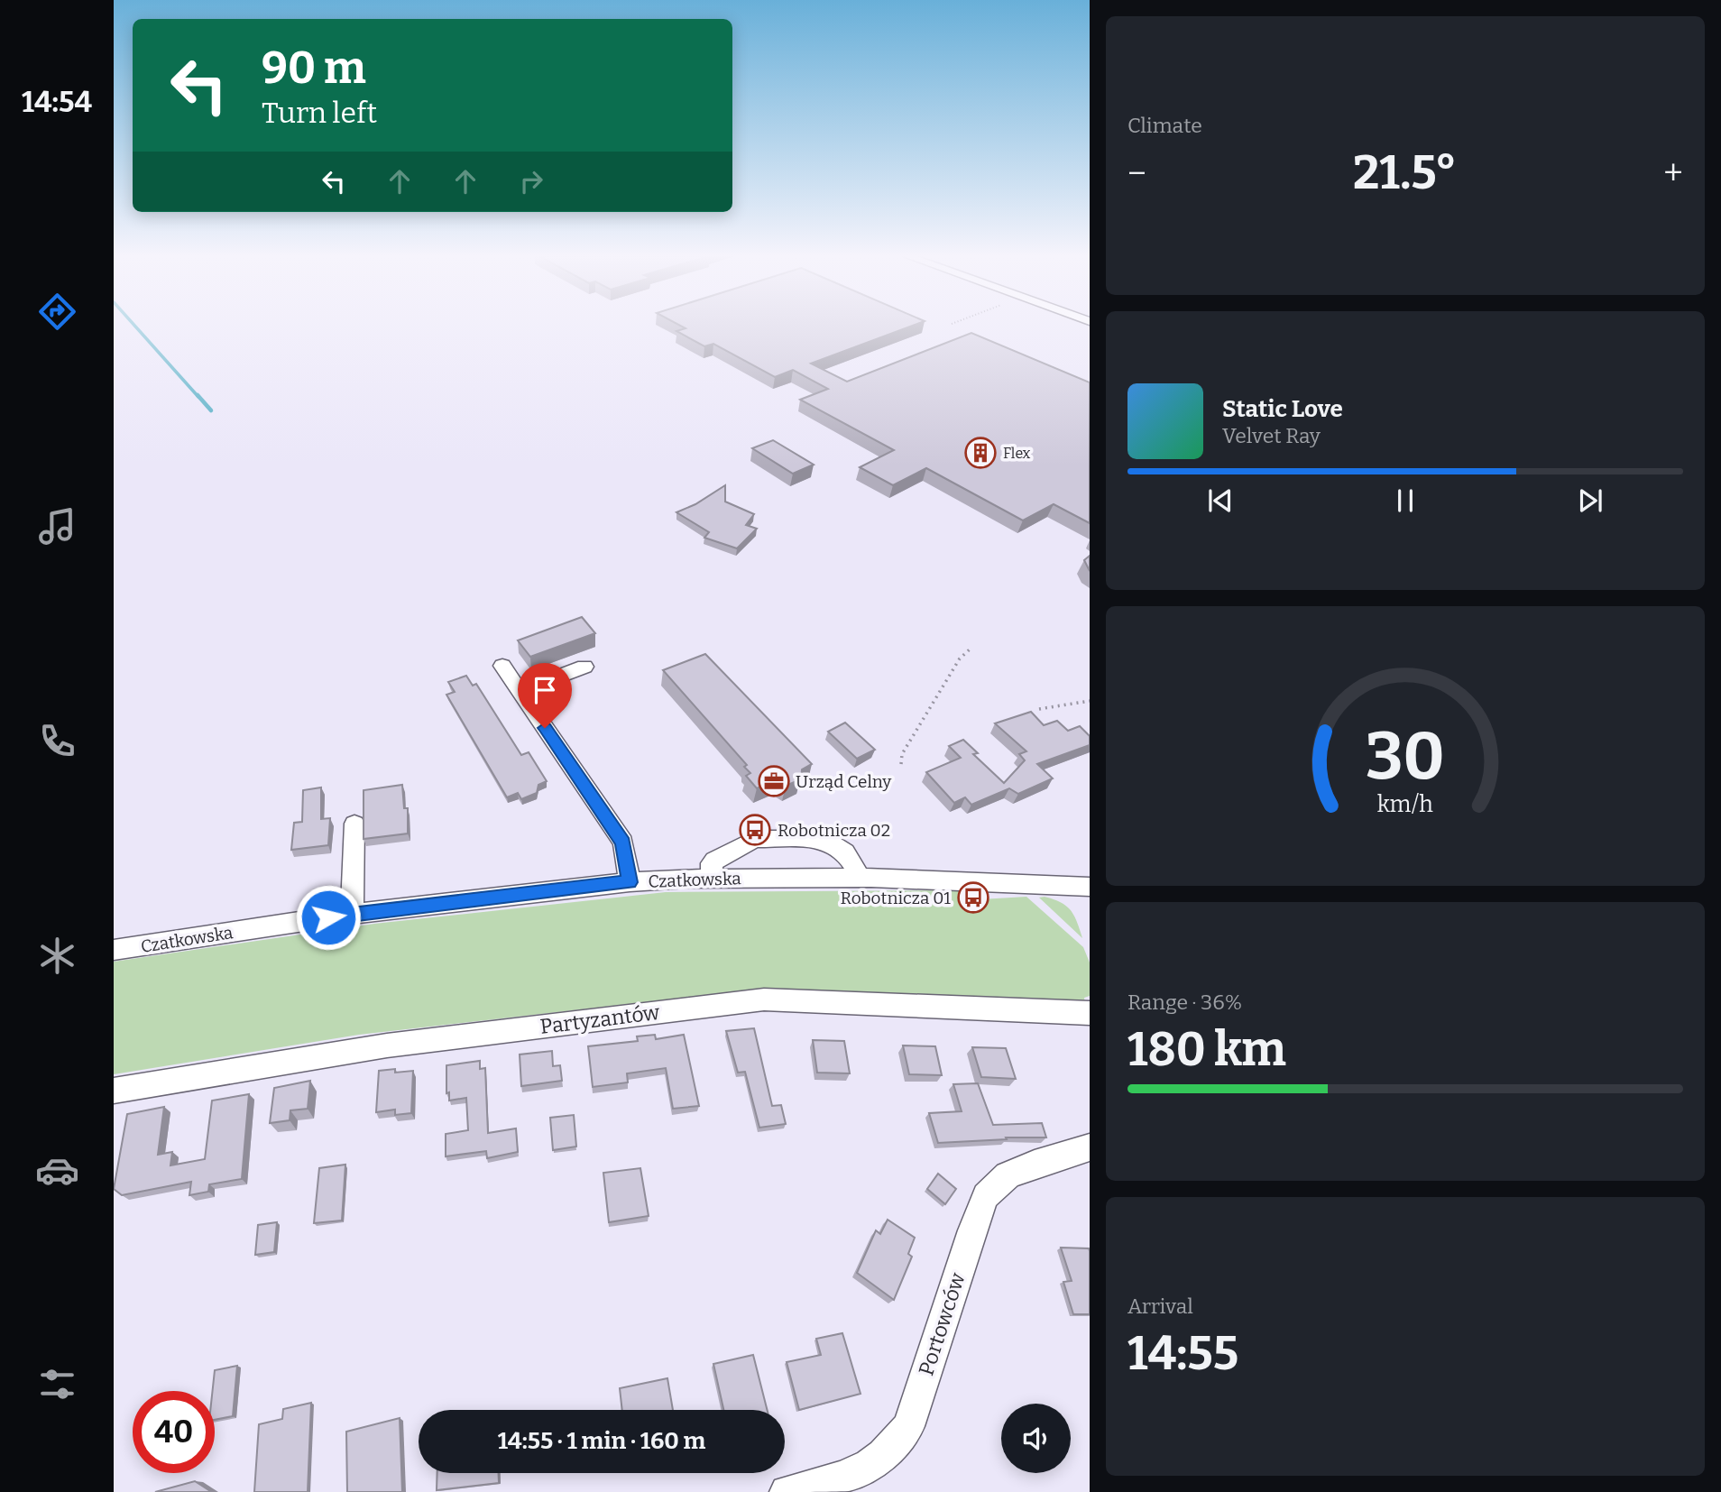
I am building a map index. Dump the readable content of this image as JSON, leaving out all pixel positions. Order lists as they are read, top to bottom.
{
  "streets": {
    "street": ["Czatkowska", "Partyzantów", "Portowców"]
  },
  "places": {
    "building": ["Flex"],
    "office": ["Urząd Celny"],
    "bus stop": ["Robotnicza 02", "Robotnicza 01"]
  },
  "page": {
    "tabs": "14:54",
    "tile": [
      "Climate",
      ["Range · 36%", "180 km"],
      ["Arrival", "14:55"]
    ],
    "turn": ["90 m", "Turn left"],
    "heat": ["−", "21.5°", "+"],
    "song": ["Static Love", "Velvet Ray"],
    "limit": "40",
    "trip": "14:55 · 1 min · 160 m",
    "gauge": ["30", "km/h"]
  }
}
